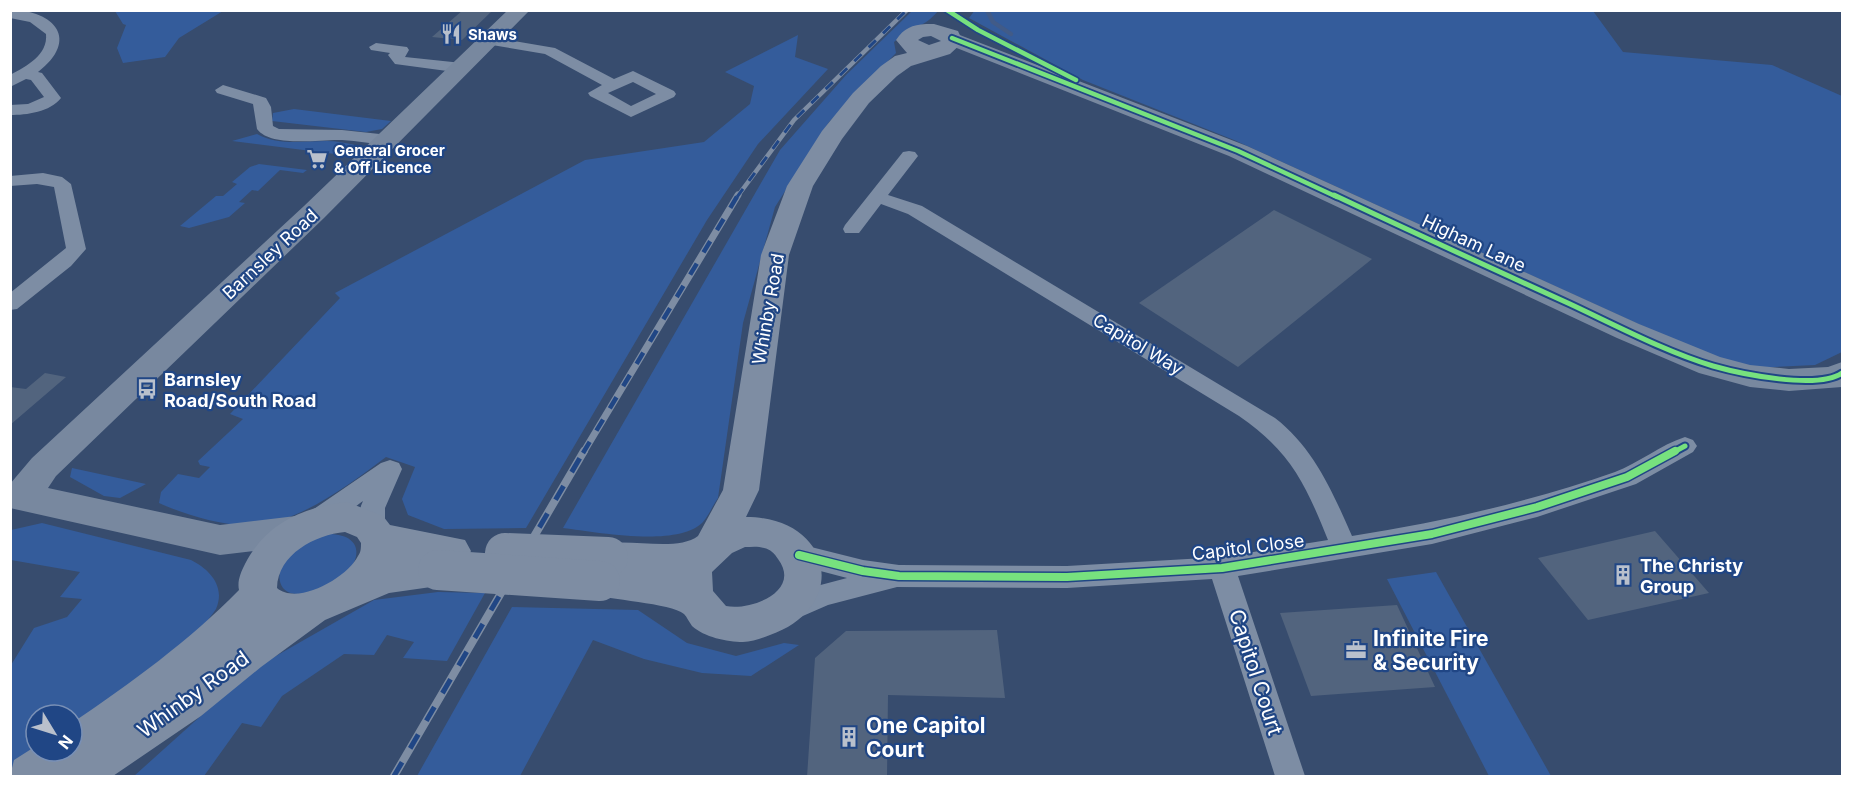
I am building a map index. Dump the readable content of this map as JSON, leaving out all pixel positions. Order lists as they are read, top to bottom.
{
  "streets": {
    "highway": ["Whinby Road"],
    "main road": ["Higham Lane", "Barnsley Road"],
    "street": ["Capitol Way", "Capitol Close", "Capitol Court"]
  },
  "crossings": [
    ["Higham Lane", "Whinby Road"],
    ["Barnsley Road", "Whinby Road"],
    ["Whinby Road", "Capitol Close"],
    ["Capitol Way", "Capitol Close"],
    ["Capitol Close", "Capitol Court"]
  ],
  "places": {
    "restaurant": ["Shaws"],
    "supermarket": ["General Grocer & Off Licence"],
    "bus stop": ["Barnsley Road/South Road"],
    "building": ["The Christy Group", "One Capitol Court"],
    "office": ["Infinite Fire & Security"]
  },
  "north": "bottom right"
}
